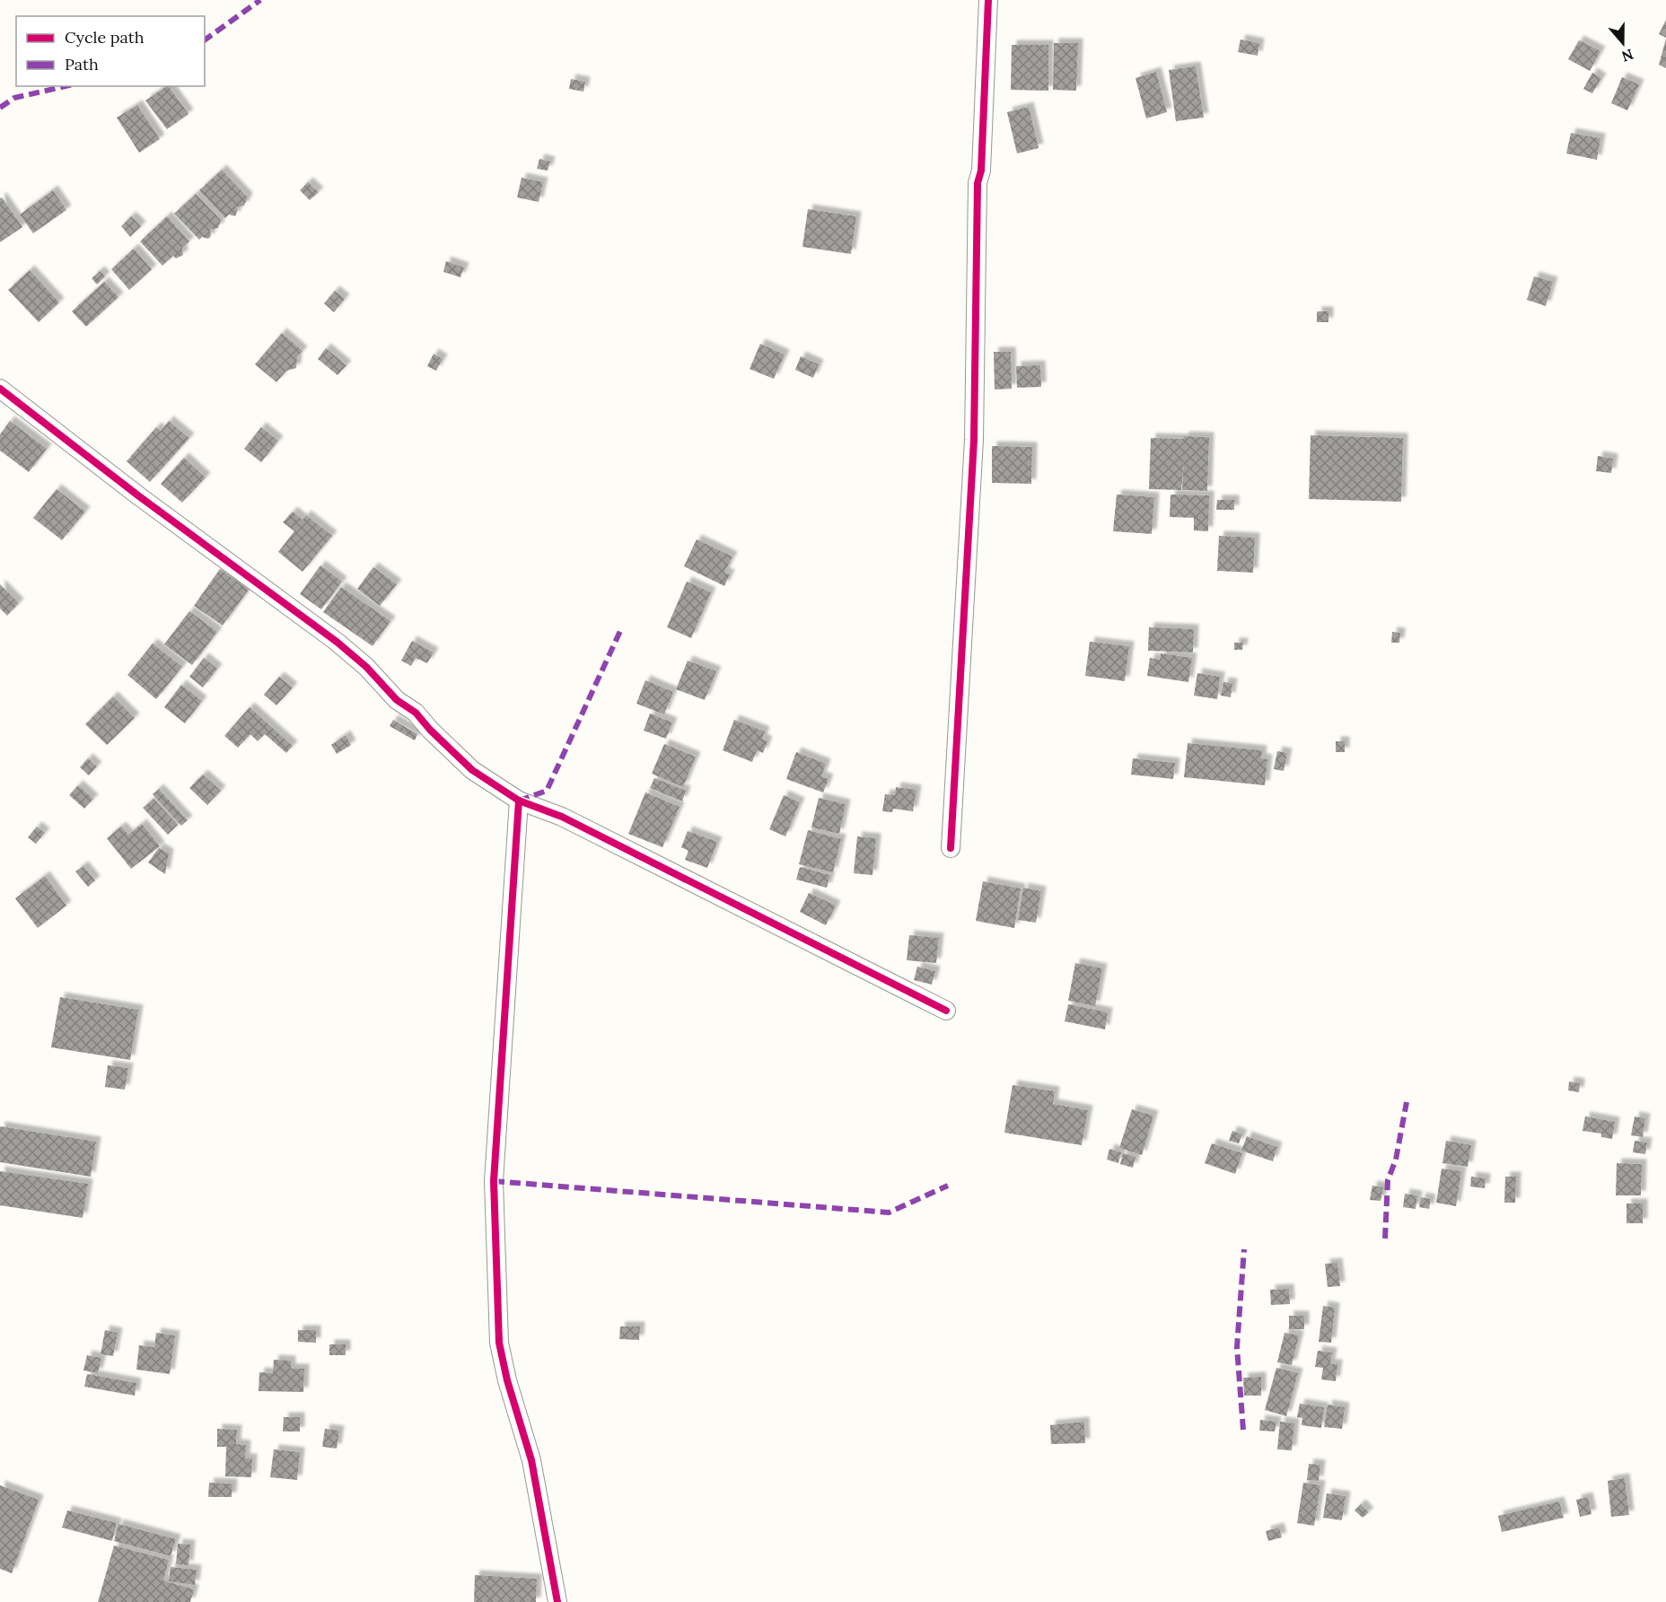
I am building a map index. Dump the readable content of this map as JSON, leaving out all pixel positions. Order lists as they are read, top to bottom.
{
  "legend": ["Cycle path", "Path"],
  "north": "bottom"
}
